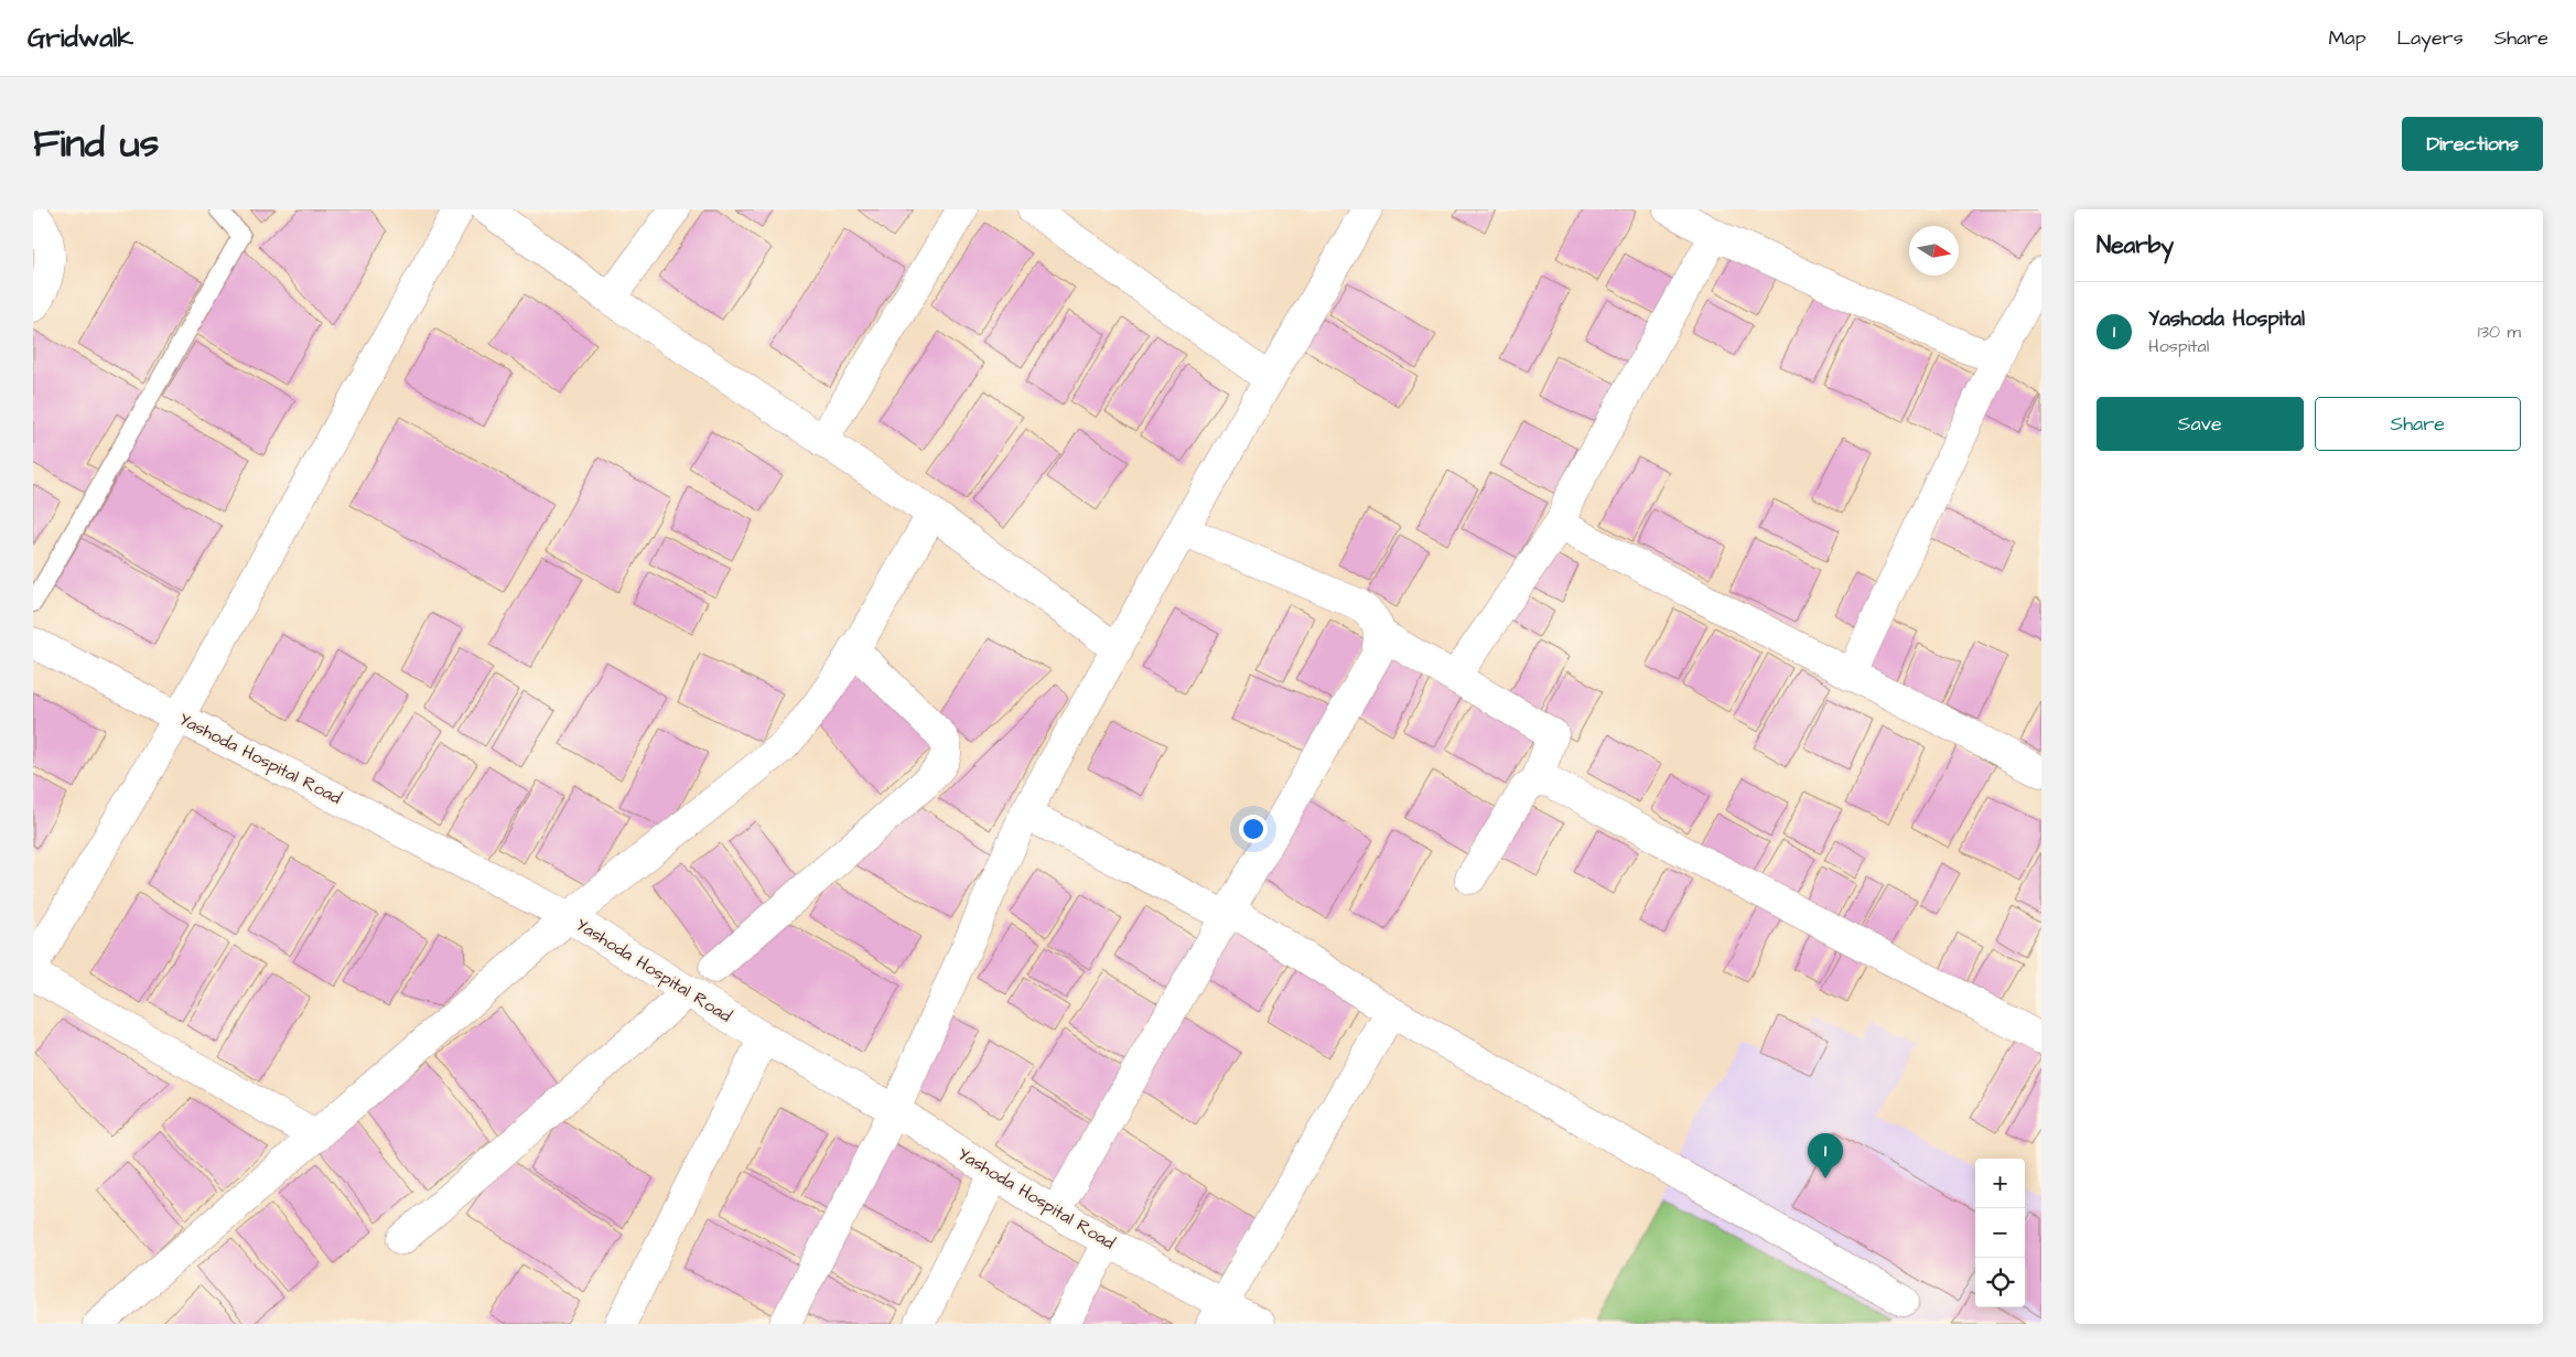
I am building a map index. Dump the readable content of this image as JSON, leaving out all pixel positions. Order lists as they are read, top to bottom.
{
  "streets": {
    "street": ["Yashoda Hospital Road"]
  },
  "north": "right",
  "page": {
    "header": "Gridwalk",
    "nav": ["Map", "Layers", "Share"],
    "title": "Find us",
    "buttons": [
      "Directions",
      ["Save", "Share"]
    ],
    "heading": "Nearby",
    "list": [
      {
        "mark": "1",
        "name": "Yashoda Hospital",
        "note": "Hospital",
        "value": "130 m"
      }
    ],
    "pins": "1",
    "map_buttons": ["+", "−"]
  }
}
